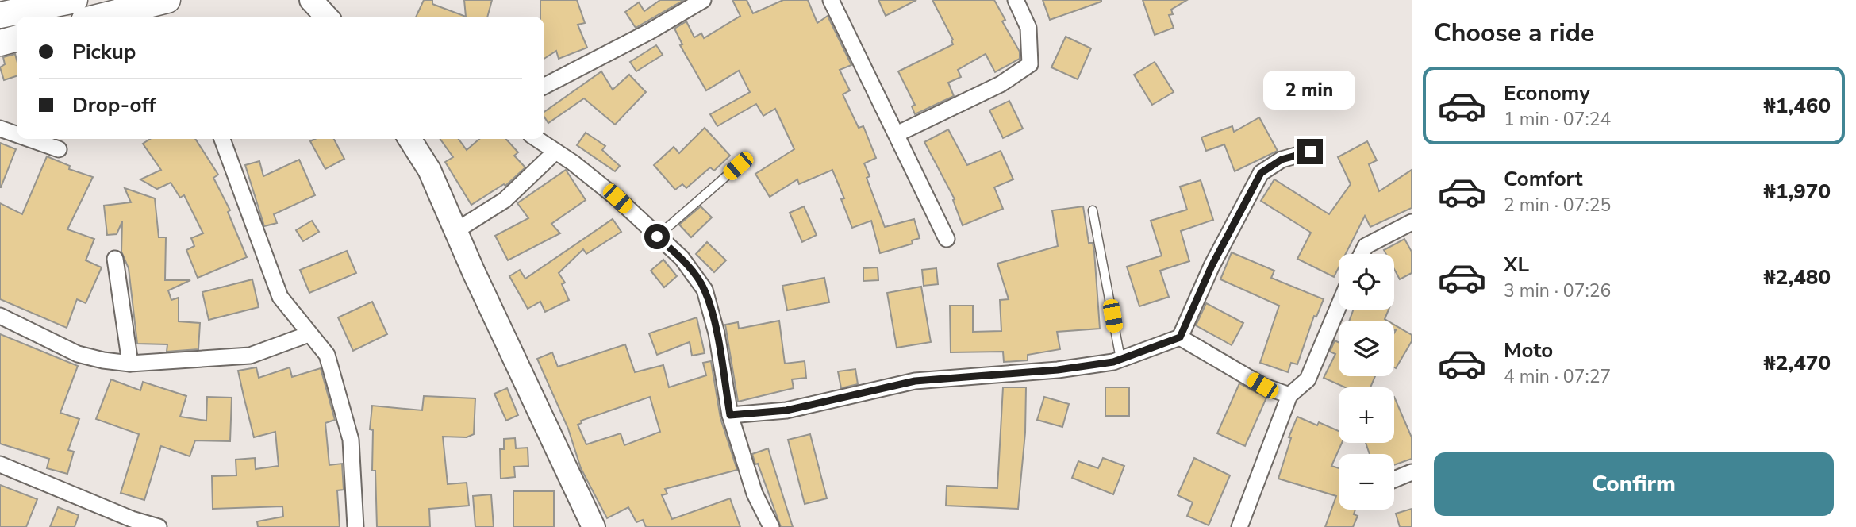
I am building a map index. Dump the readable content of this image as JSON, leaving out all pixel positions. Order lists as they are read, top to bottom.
{
  "page": {
    "heading": "Choose a ride",
    "banner": ["Pickup", "Drop-off"],
    "list": [
      {
        "name": "Economy",
        "note": "1 min · 07:24",
        "value": "₦1,460"
      },
      {
        "name": "Comfort",
        "note": "2 min · 07:25",
        "value": "₦1,970"
      },
      {
        "name": "XL",
        "note": "3 min · 07:26",
        "value": "₦2,480"
      },
      {
        "name": "Moto",
        "note": "4 min · 07:27",
        "value": "₦2,470"
      }
    ],
    "bubble": "2 min",
    "map_buttons": ["+", "−"],
    "buttons": "Confirm"
  }
}
